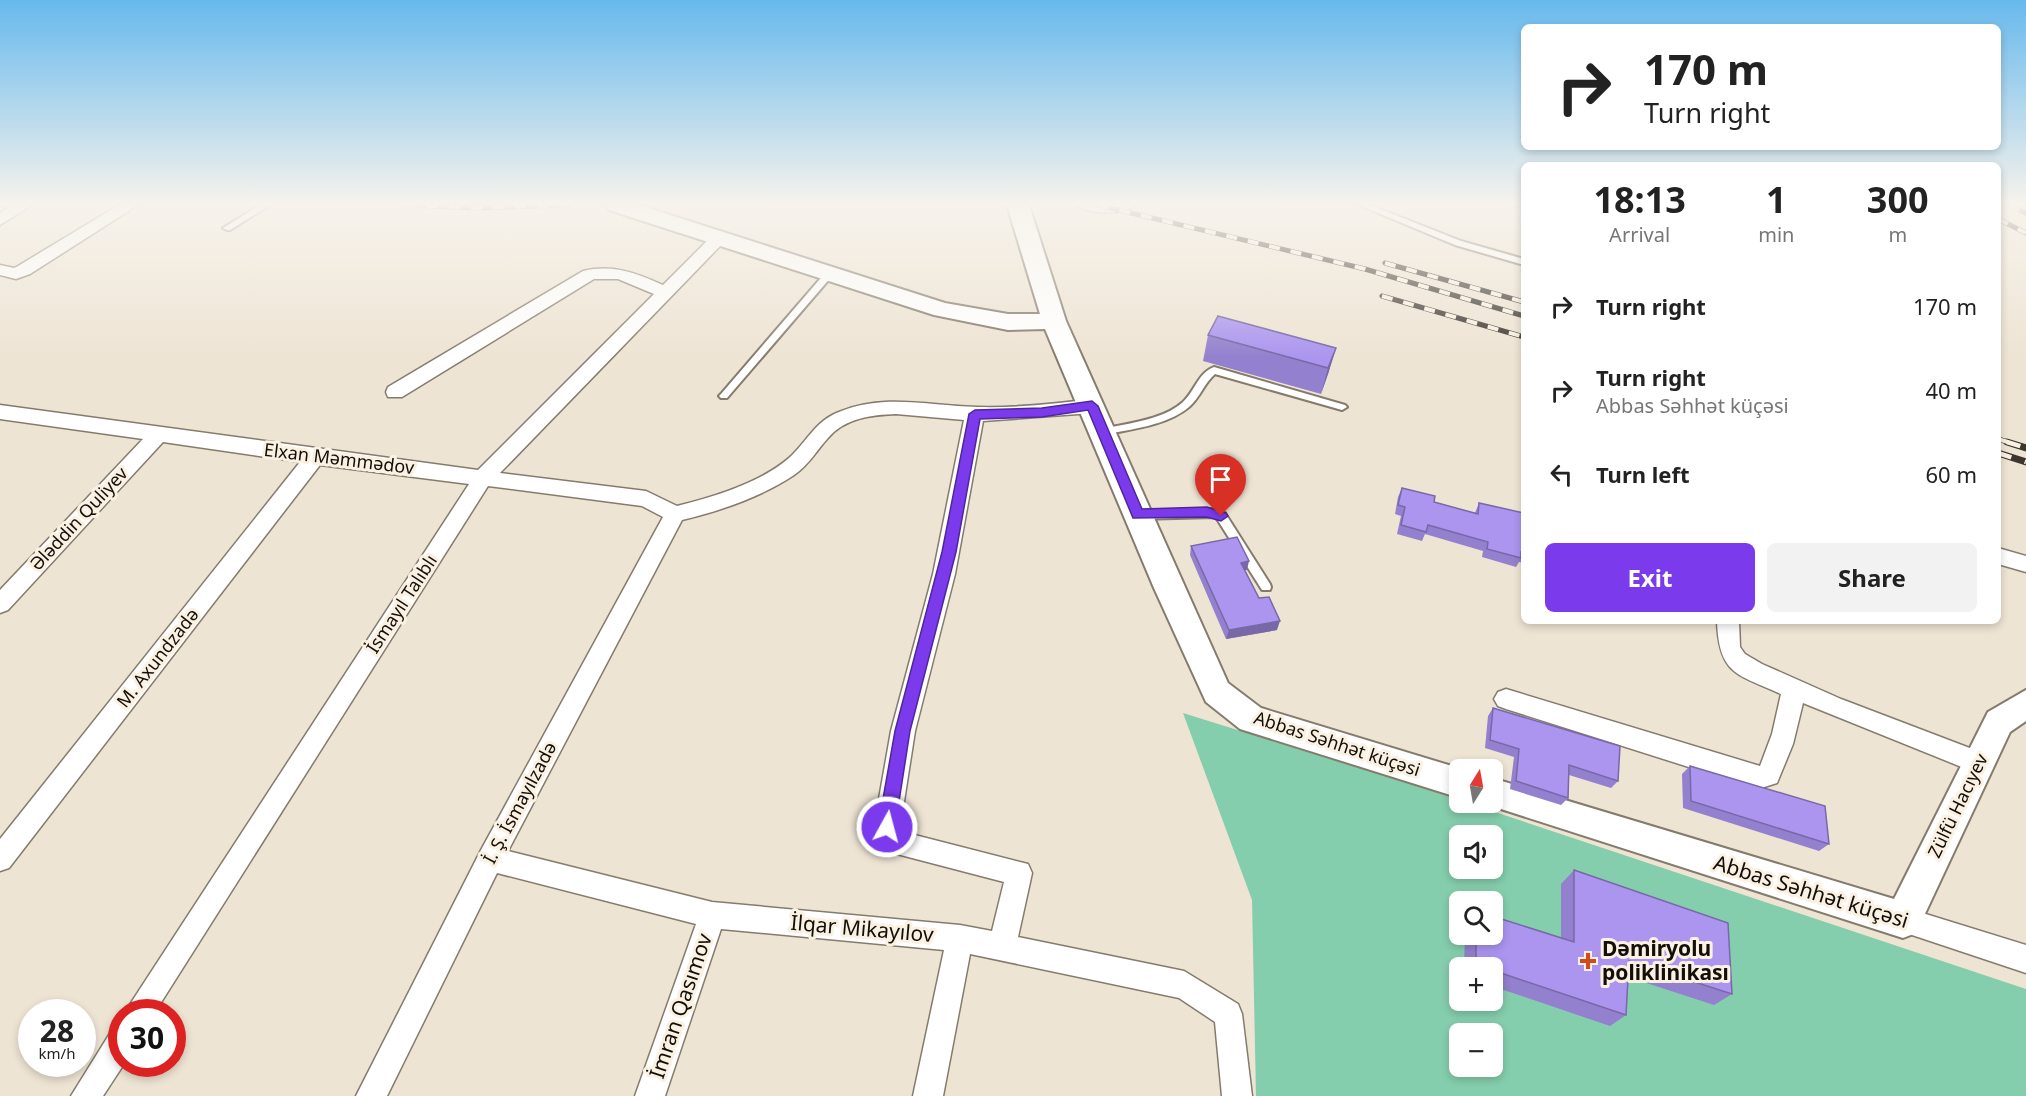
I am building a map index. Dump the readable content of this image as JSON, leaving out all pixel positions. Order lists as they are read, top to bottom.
{
  "streets": {
    "main road": ["Abbas Səhhət küçəsi", "Zülfü Hacıyev"],
    "street": [
      "Elxan Məmmədov",
      "Ələddin Quliyev",
      "İsmayıl Talıblı",
      "M. Axundzadə",
      "İ. Ş. İsmayılzadə",
      "İlqar Mikayılov",
      "İmran Qasımov"
    ]
  },
  "crossings": [
    ["Elxan Məmmədov", "Ələddin Quliyev"],
    ["Elxan Məmmədov", "İsmayıl Talıblı"],
    ["Elxan Məmmədov", "M. Axundzadə"],
    ["Elxan Məmmədov", "İ. Ş. İsmayılzadə"],
    ["Abbas Səhhət küçəsi", "Zülfü Hacıyev"],
    ["İ. Ş. İsmayılzadə", "İlqar Mikayılov"],
    ["İlqar Mikayılov", "İmran Qasımov"]
  ],
  "places": {
    "health": ["Dəmiryolu poliklinikası"]
  },
  "north": "top",
  "page": {
    "turn": ["170 m", "Turn right"],
    "eta": [
      "18:13",
      "Arrival",
      "1",
      "min",
      "300",
      "m"
    ],
    "list": [
      {
        "name": "Turn right",
        "value": "170 m"
      },
      {
        "name": "Turn right",
        "note": "Abbas Səhhət küçəsi",
        "value": "40 m"
      },
      {
        "name": "Turn left",
        "value": "60 m"
      }
    ],
    "buttons": ["Exit", "Share"],
    "map_buttons": ["+", "−"],
    "speed": "28 km/h",
    "limit": "30"
  }
}
